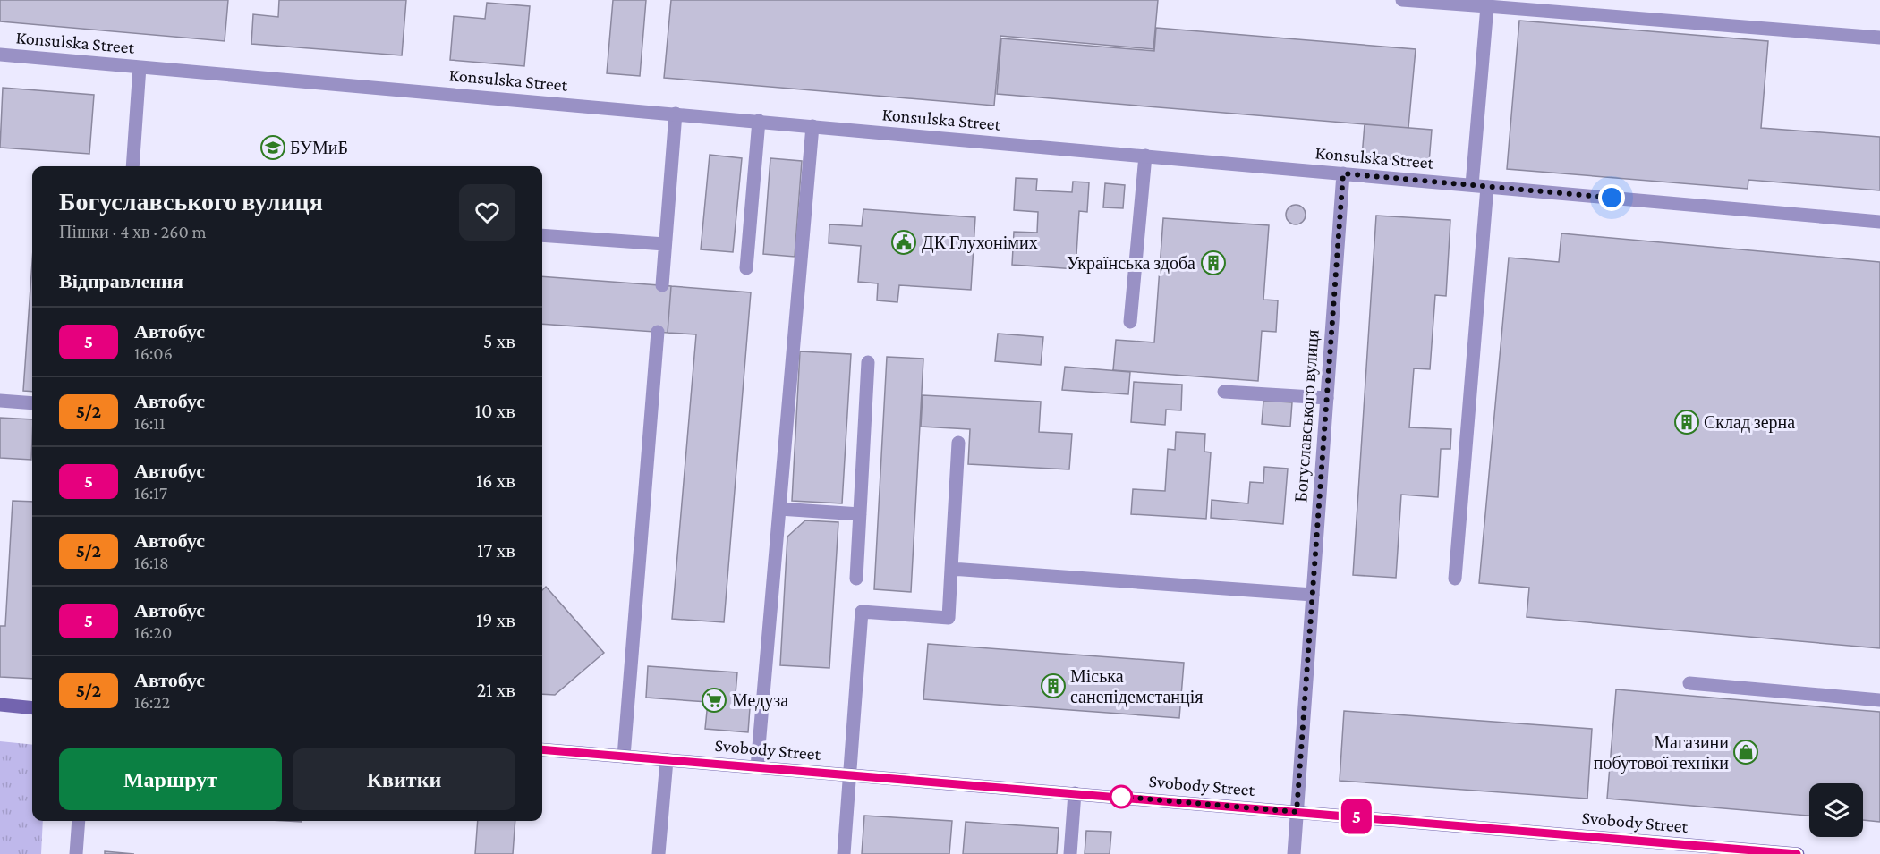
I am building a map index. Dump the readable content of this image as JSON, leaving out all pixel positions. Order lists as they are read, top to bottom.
{
  "streets": {
    "main road": ["Svobody Street"],
    "street": ["Konsulska Street", "Богуславського вулиця"]
  },
  "crossings": [
    ["Konsulska Street", "Богуславського вулиця"],
    ["Богуславського вулиця", "Svobody Street"]
  ],
  "places": {
    "school or university": ["БУМиБ"],
    "public building": ["ДК Глухонімих"],
    "building": ["Українська здоба", "Склад зерна", "Міська санепідемстанція"],
    "supermarket": ["Медуза"],
    "shop": ["Магазини побутової техніки"]
  },
  "lines": ["bus line 5"],
  "page": {
    "on_map": "5",
    "heading": [
      ["Богуславського вулиця", "Пішки · 4 хв · 260 m"],
      "Відправлення"
    ],
    "list": [
      {
        "mark": "5",
        "name": "Автобус",
        "note": "16:06",
        "value": "5 хв"
      },
      {
        "mark": "5/2",
        "name": "Автобус",
        "note": "16:11",
        "value": "10 хв"
      },
      {
        "mark": "5",
        "name": "Автобус",
        "note": "16:17",
        "value": "16 хв"
      },
      {
        "mark": "5/2",
        "name": "Автобус",
        "note": "16:18",
        "value": "17 хв"
      },
      {
        "mark": "5",
        "name": "Автобус",
        "note": "16:20",
        "value": "19 хв"
      },
      {
        "mark": "5/2",
        "name": "Автобус",
        "note": "16:22",
        "value": "21 хв"
      }
    ],
    "buttons": ["Маршрут", "Квитки"]
  }
}
